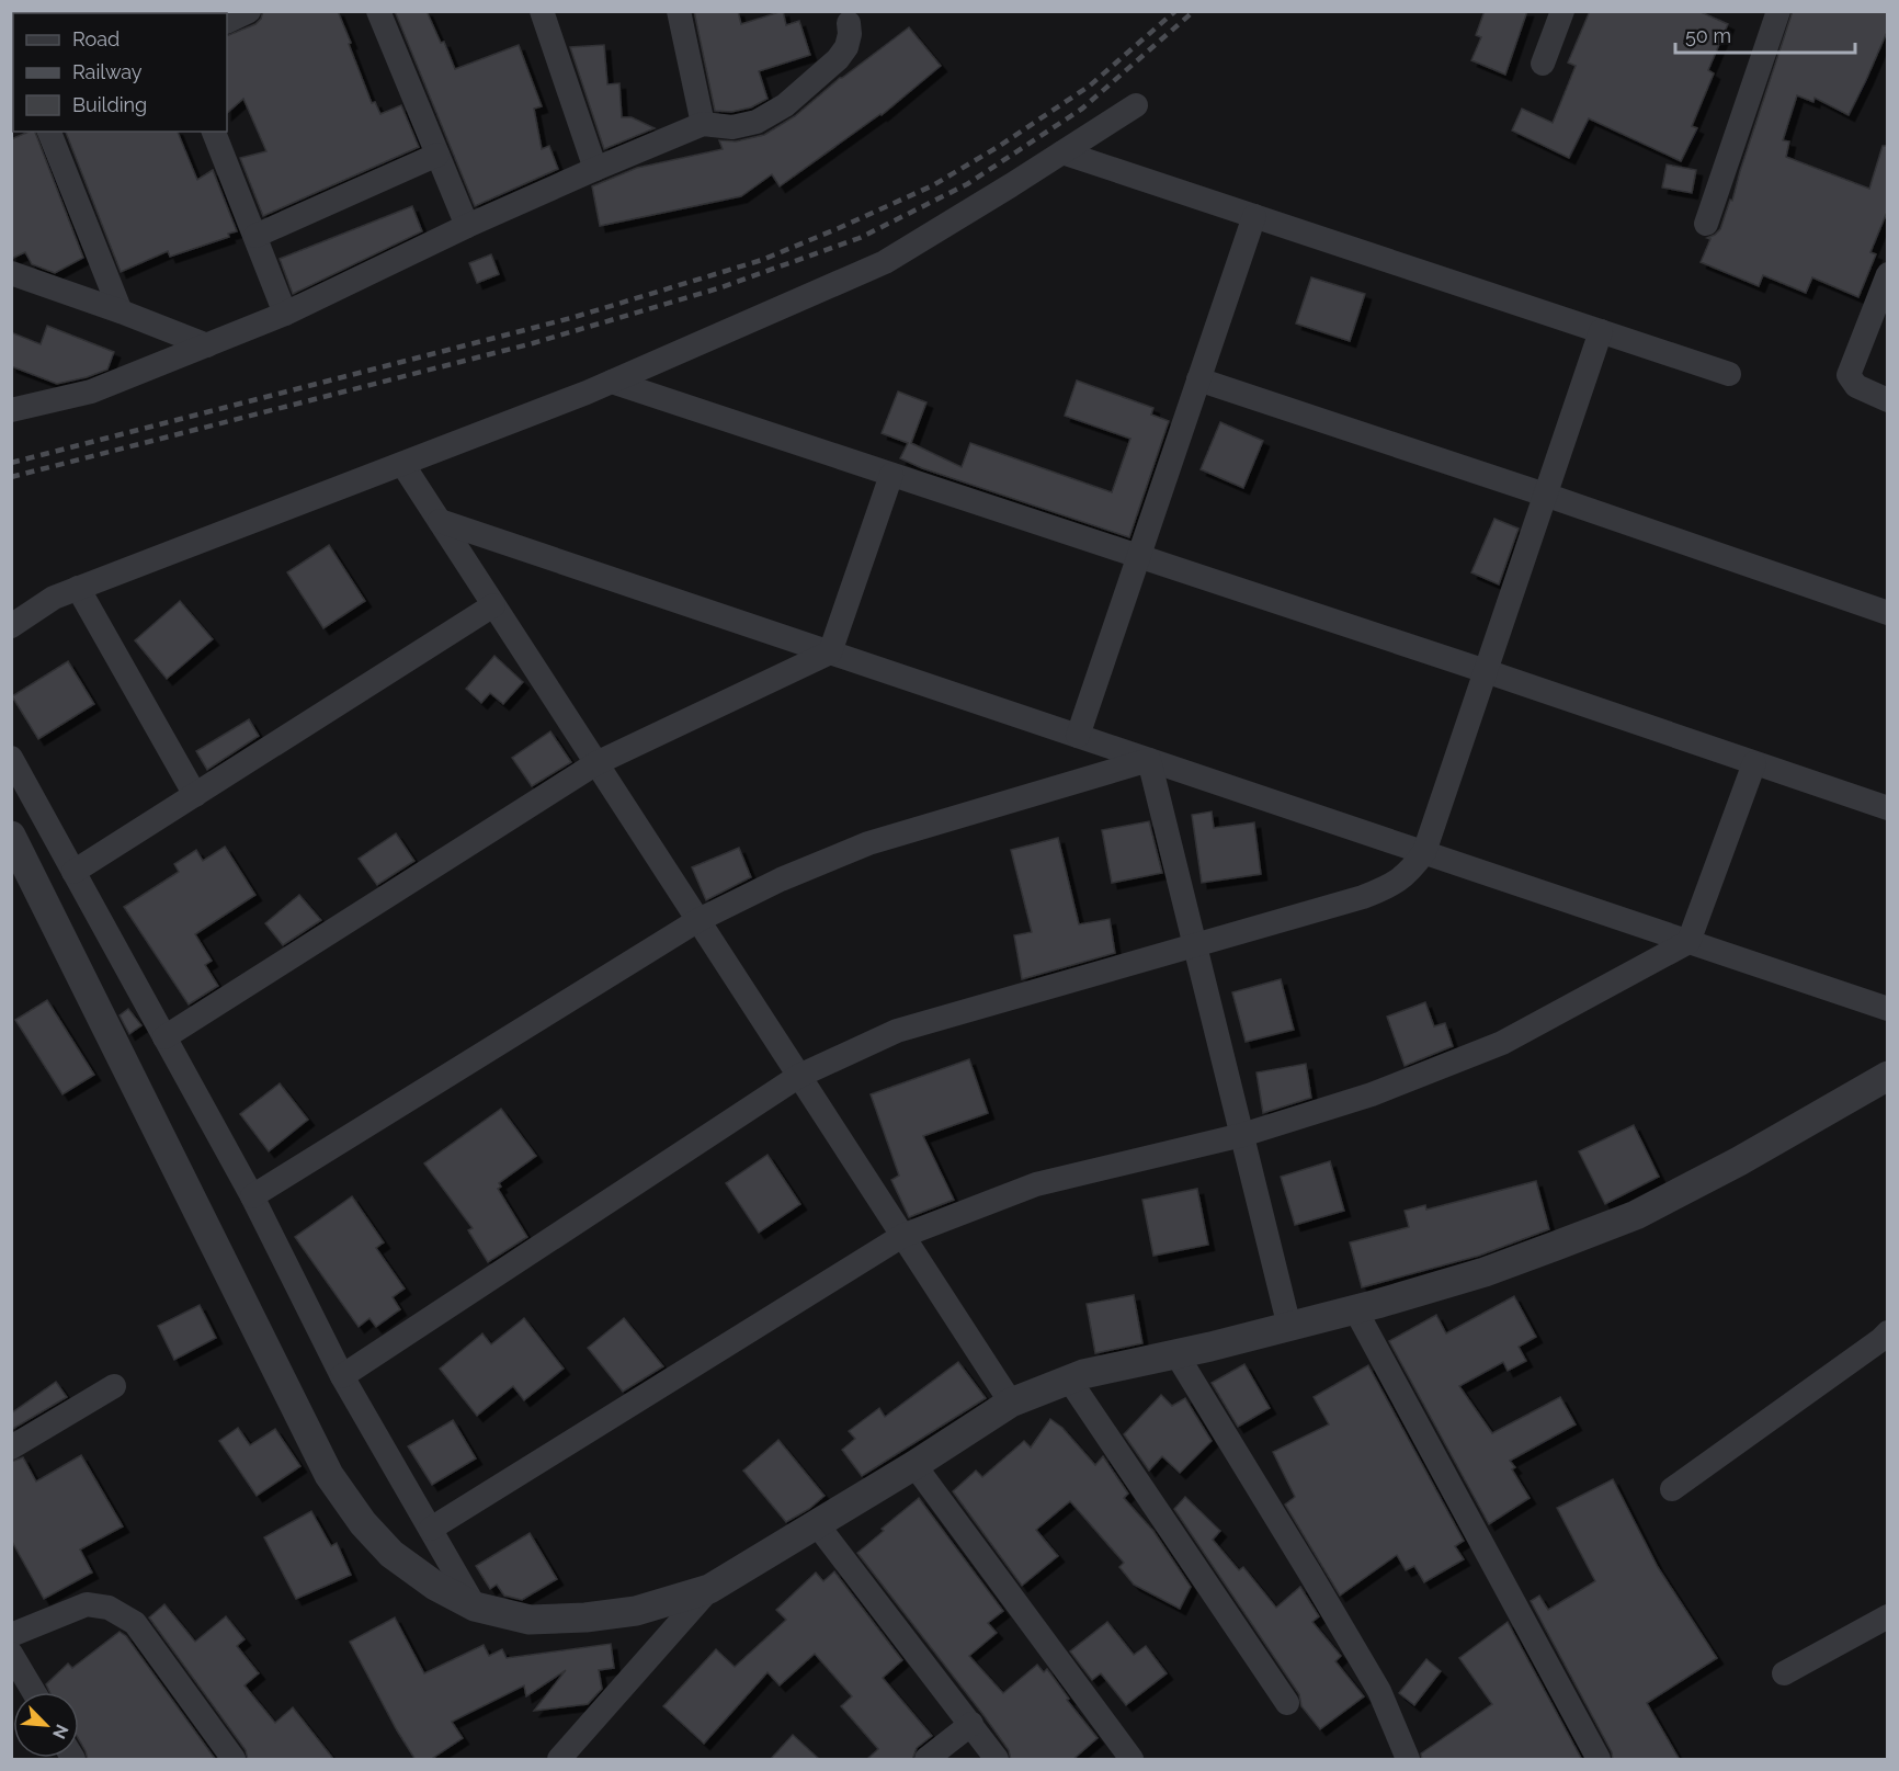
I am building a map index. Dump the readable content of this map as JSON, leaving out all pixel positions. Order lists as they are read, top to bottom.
{
  "legend": ["Road", "Railway", "Building"],
  "scale_bar": "50 m",
  "north": "bottom right"
}
